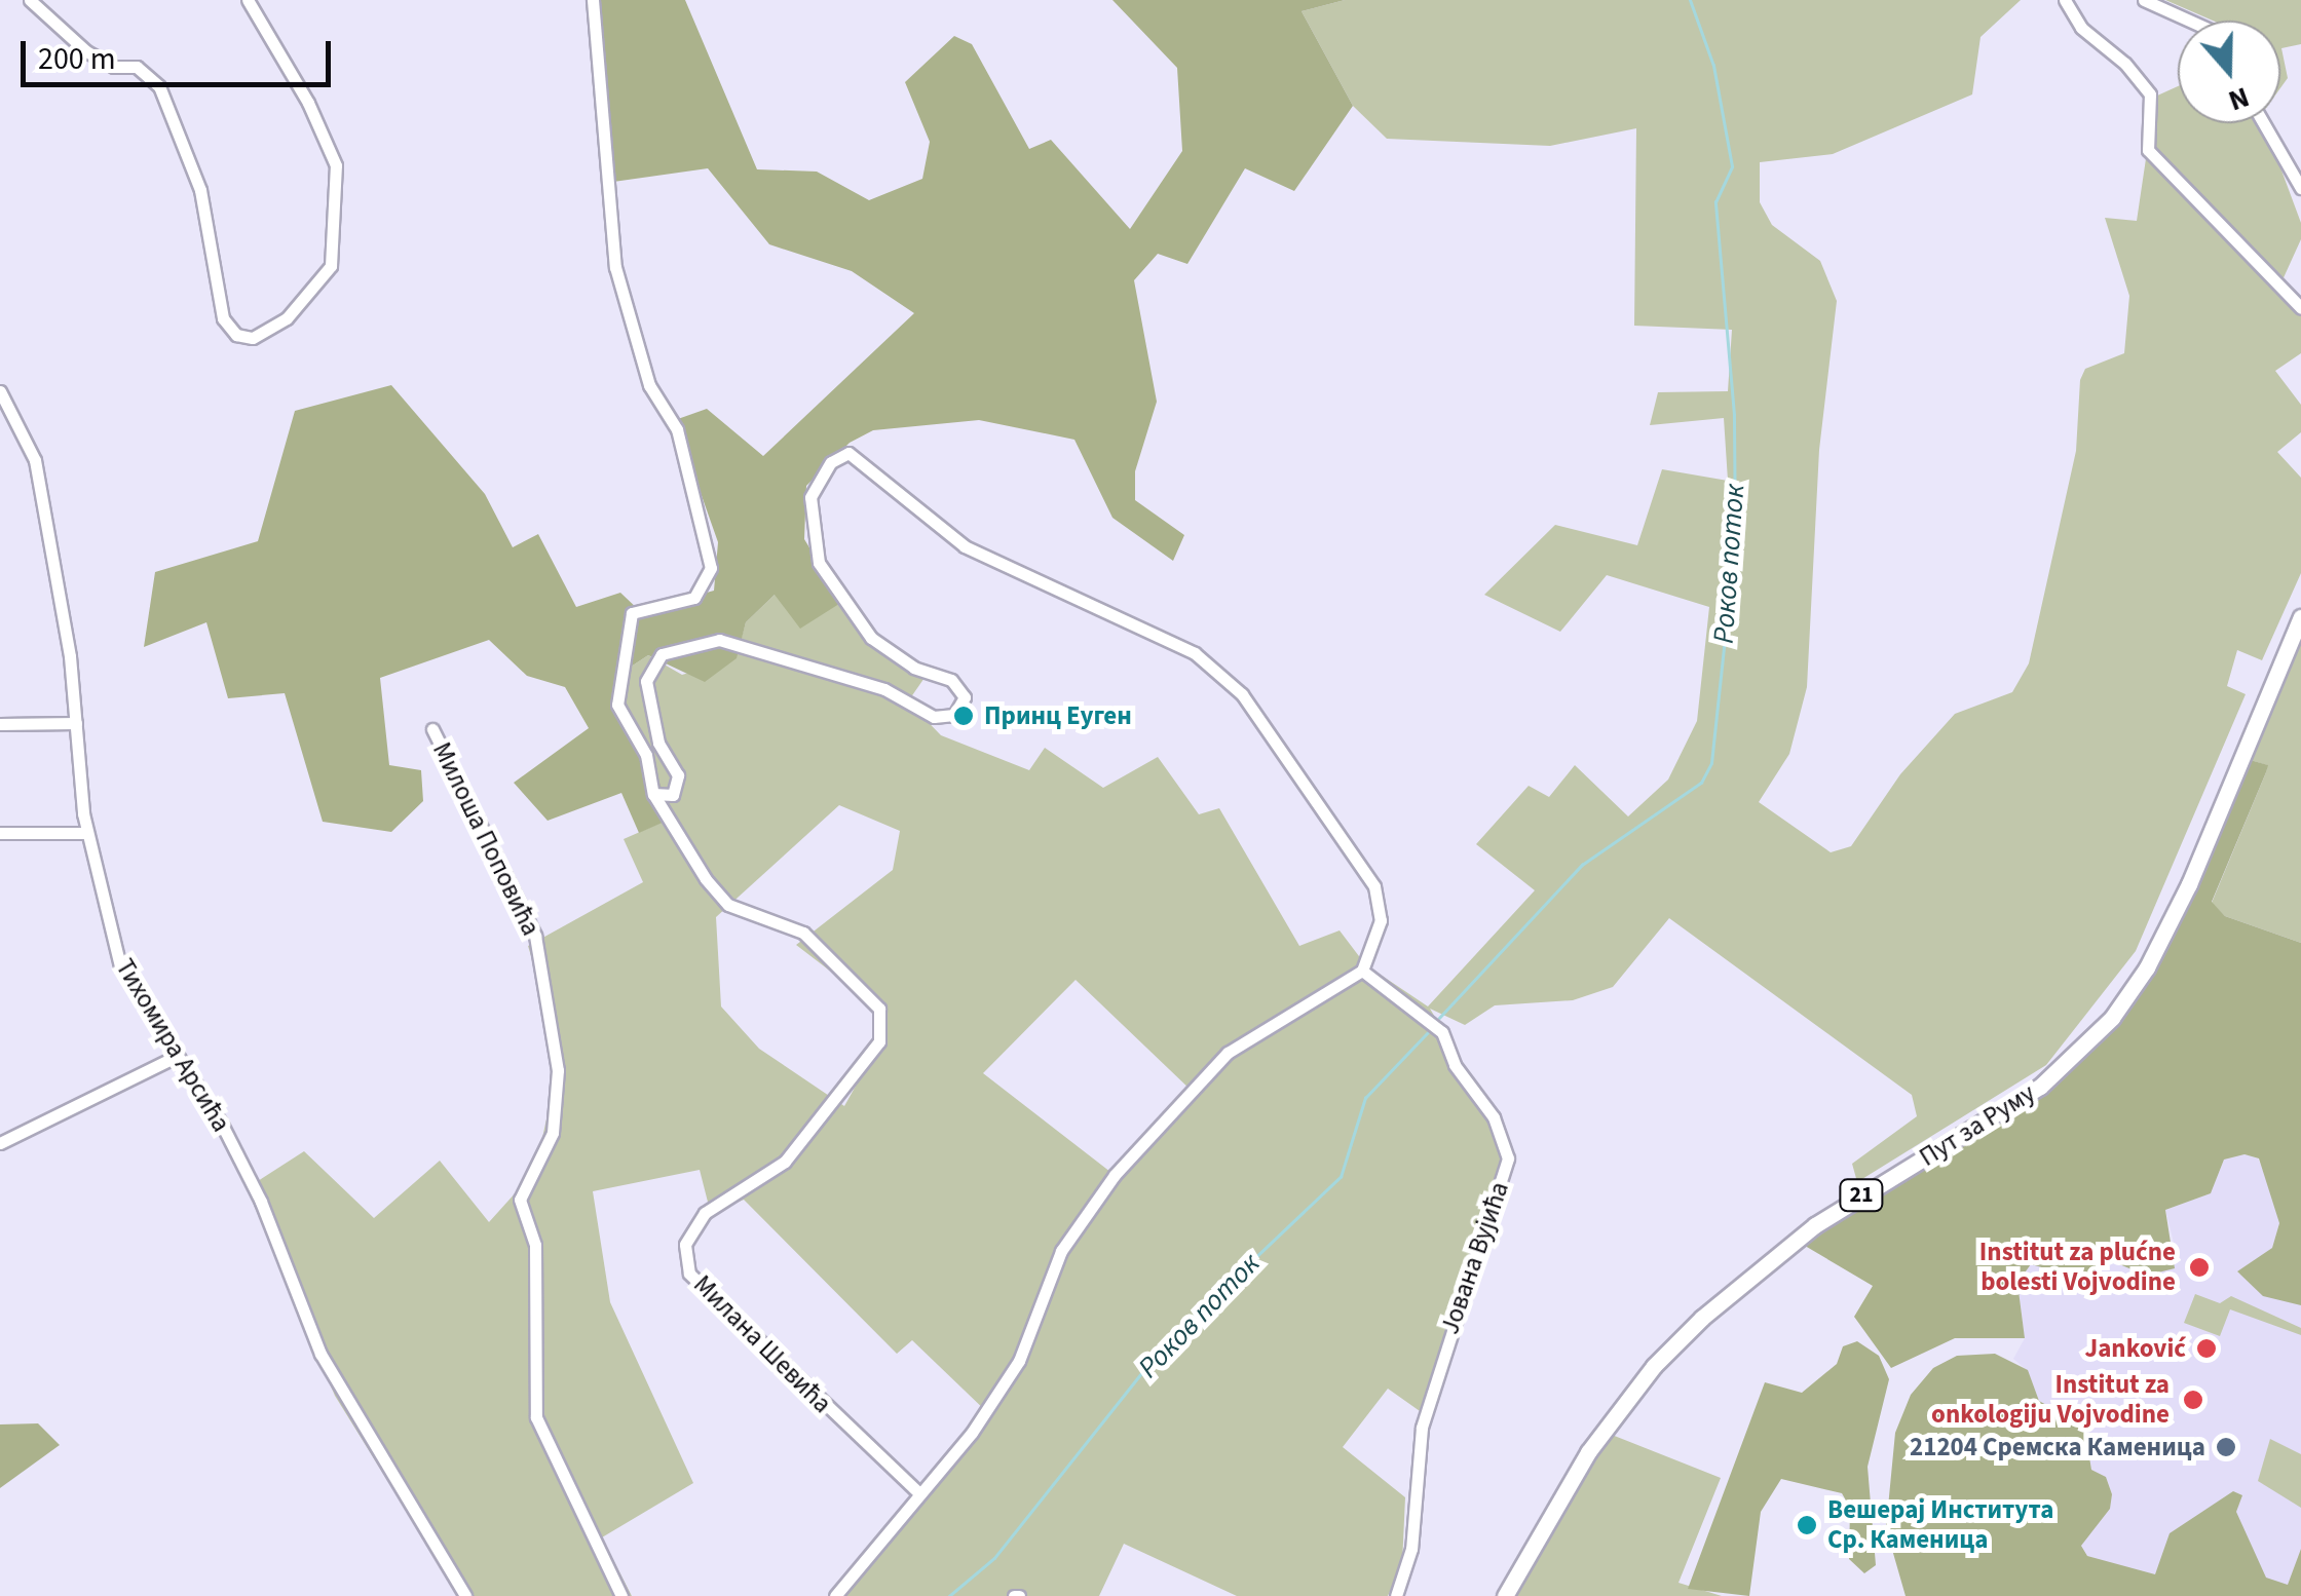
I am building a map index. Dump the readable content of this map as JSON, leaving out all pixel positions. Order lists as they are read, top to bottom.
{
  "streets": {
    "main road": ["Пут за Руму", "21"],
    "street": [
      "Милоша Поповића",
      "Тихомира Арсића",
      "Јована Вујића",
      "Милана Шевића"
    ]
  },
  "water": ["Роков поток"],
  "places": [
    "Принц Еуген",
    "Institut za plućne bolesti Vojvodine",
    "Janković",
    "Institut za onkologiju Vojvodine",
    "21204 Сремска Каменица",
    "Вешерај Института Ср. Каменица"
  ],
  "scale_bar": "200 m",
  "north": "bottom"
}
